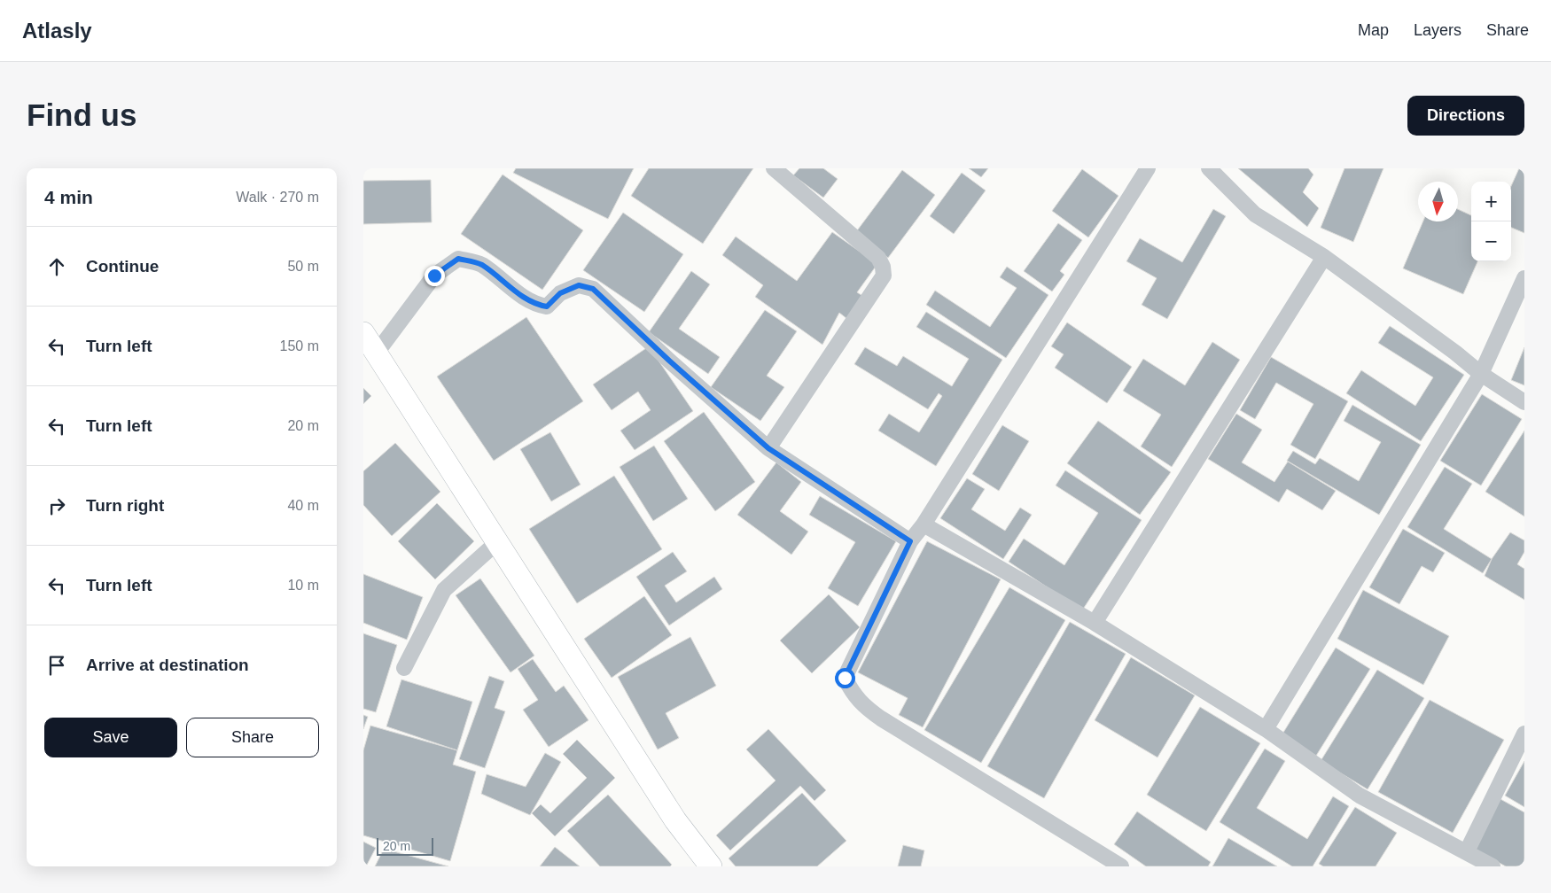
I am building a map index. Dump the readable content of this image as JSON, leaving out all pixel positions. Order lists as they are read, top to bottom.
{
  "scale_bar": "20 m",
  "north": "bottom",
  "page": {
    "header": "Atlasly",
    "nav": ["Map", "Layers", "Share"],
    "buttons": [
      "Directions",
      ["Save", "Share"]
    ],
    "title": "Find us",
    "heading": ["4 min", "Walk · 270 m"],
    "map_buttons": ["+", "−"],
    "list": [
      ["Continue", "50 m"],
      ["Turn left", "150 m"],
      ["Turn left", "20 m"],
      ["Turn right", "40 m"],
      ["Turn left", "10 m"],
      "Arrive at destination"
    ],
    "scale": "20 m"
  }
}
